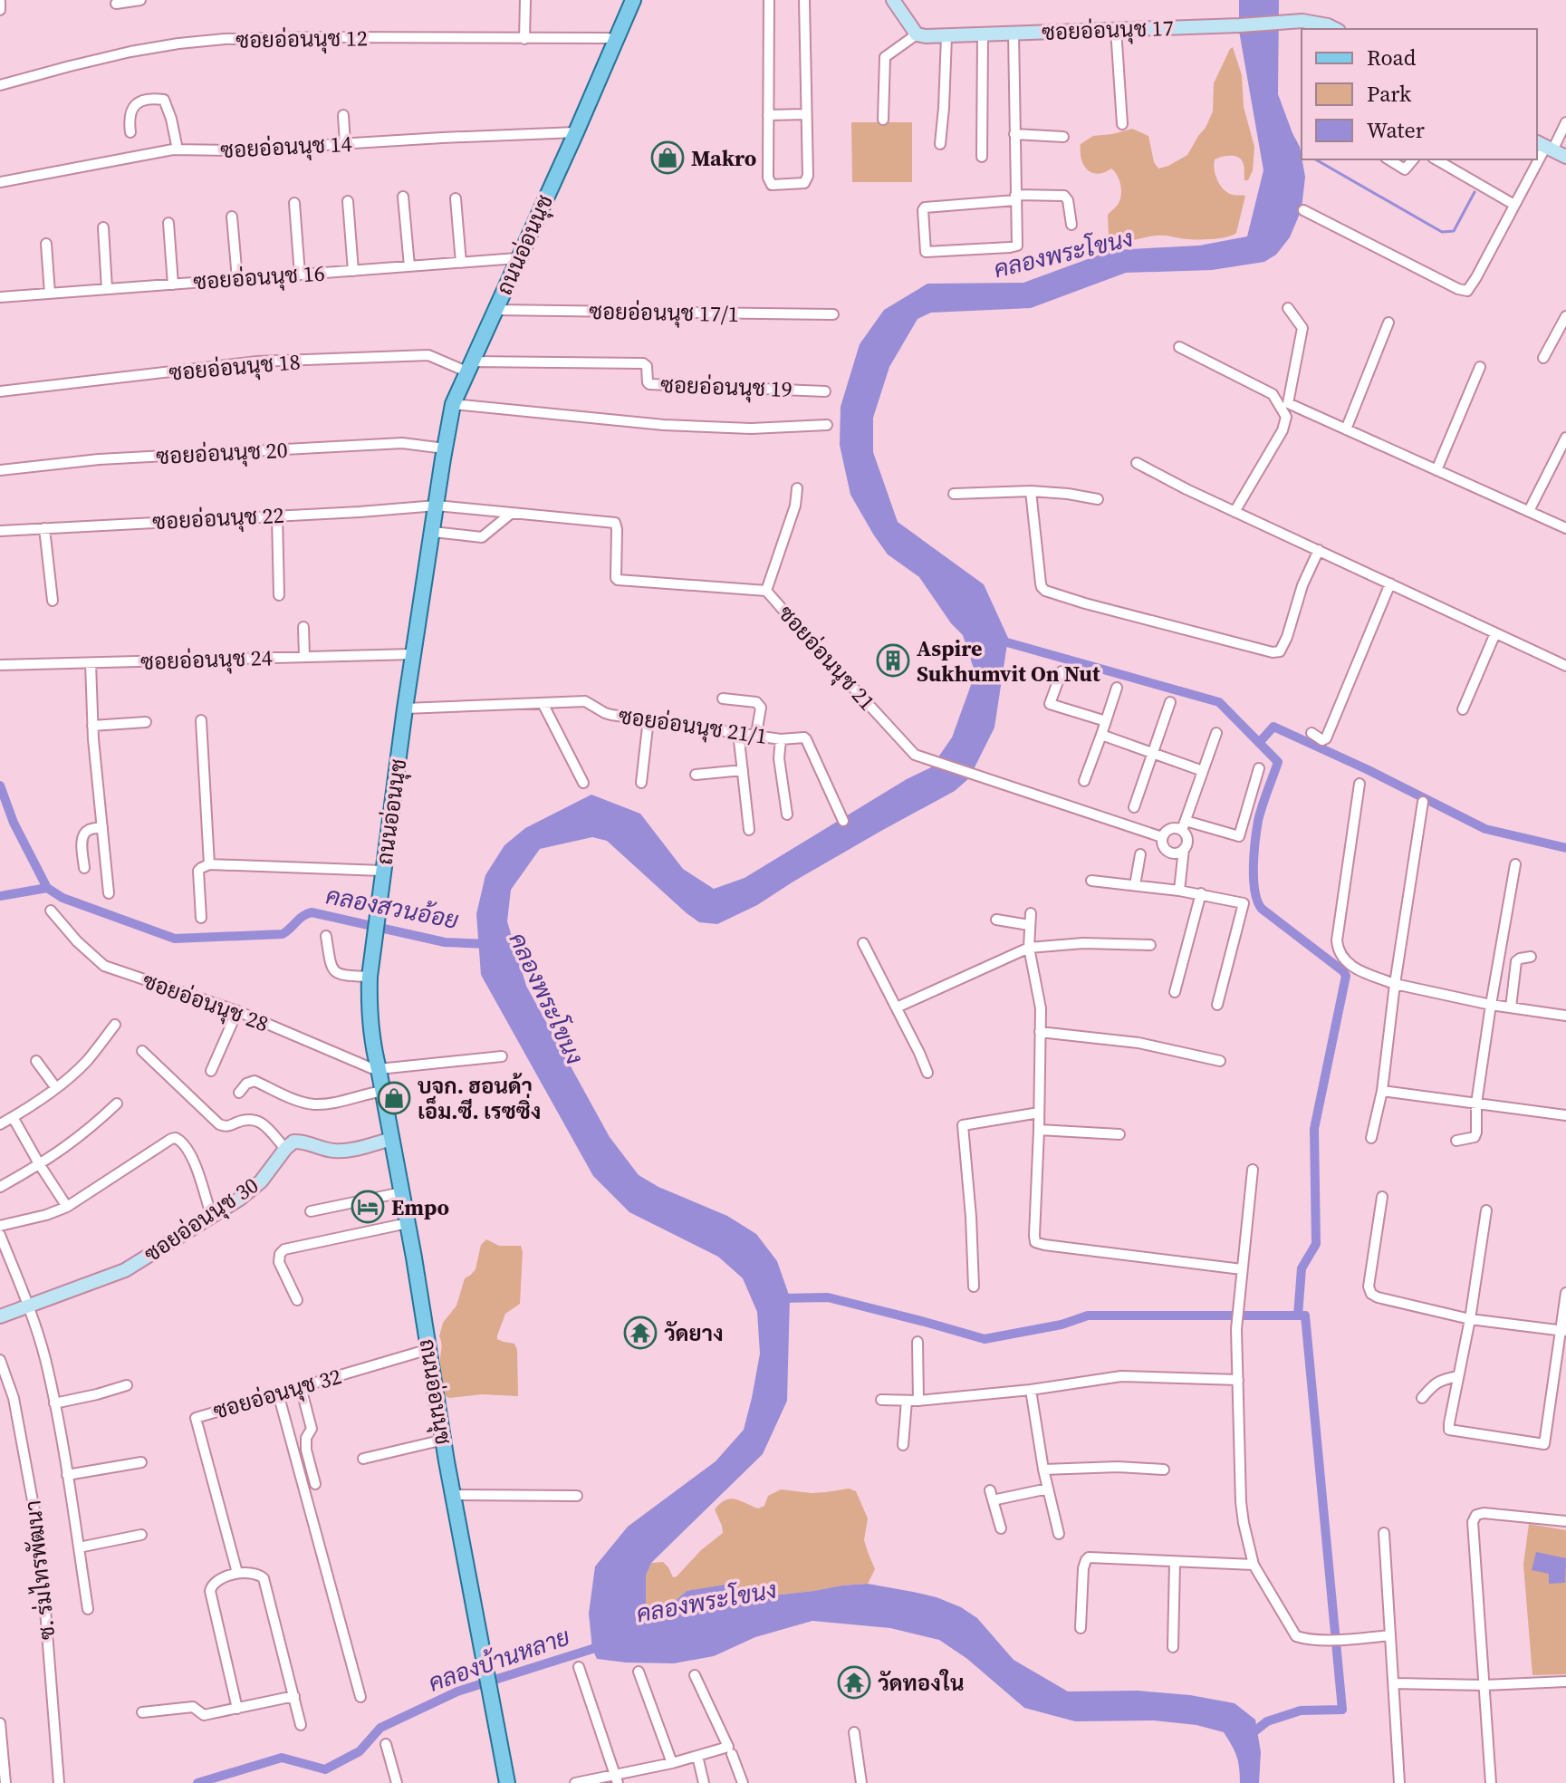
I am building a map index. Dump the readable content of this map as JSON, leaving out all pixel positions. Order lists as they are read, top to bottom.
{
  "streets": {
    "main road": ["ถนนอ่อนนุช"],
    "street": [
      "ซอยอ่อนนุช 17",
      "ซอยอ่อนนุช 12",
      "ซอยอ่อนนุช 14",
      "ซอยอ่อนนุช 16",
      "ซอยอ่อนนุช 17/1",
      "ซอยอ่อนนุช 18",
      "ซอยอ่อนนุช 19",
      "ซอยอ่อนนุช 20",
      "ซอยอ่อนนุช 22",
      "ซอยอ่อนนุช 21",
      "ซอยอ่อนนุช 24",
      "ซอยอ่อนนุช 21/1",
      "ซอยอ่อนนุช 28",
      "ซอยอ่อนนุช 30",
      "ซอยอ่อนนุช 32",
      "ซ. ร่มไทรพัฒนา"
    ]
  },
  "crossings": [
    ["ซอยอ่อนนุช 12", "ถนนอ่อนนุช"],
    ["ซอยอ่อนนุช 14", "ถนนอ่อนนุช"],
    ["ถนนอ่อนนุช", "ซอยอ่อนนุช 16"],
    ["ถนนอ่อนนุช", "ซอยอ่อนนุช 17/1"],
    ["ถนนอ่อนนุช", "ซอยอ่อนนุช 18"],
    ["ถนนอ่อนนุช", "ซอยอ่อนนุช 19"],
    ["ถนนอ่อนนุช", "ซอยอ่อนนุช 20"],
    ["ถนนอ่อนนุช", "ซอยอ่อนนุช 22"],
    ["ถนนอ่อนนุช", "ซอยอ่อนนุช 21"],
    ["ถนนอ่อนนุช", "ซอยอ่อนนุช 24"],
    ["ถนนอ่อนนุช", "ซอยอ่อนนุช 21/1"],
    ["ถนนอ่อนนุช", "ซอยอ่อนนุช 28"],
    ["ถนนอ่อนนุช", "ซอยอ่อนนุช 32"],
    ["ซอยอ่อนนุช 18", "ซอยอ่อนนุช 19"],
    ["ซอยอ่อนนุช 22", "ซอยอ่อนนุช 21"]
  ],
  "water": ["คลองพระโขนง", "คลองสวนอ้อย", "คลองบ้านหลาย"],
  "places": {
    "shop": ["Makro", "บจก. ฮอนด้า เอ็ม.ซี. เรซซิ่ง"],
    "building": ["Aspire Sukhumvit On Nut"],
    "hotel": ["Empo"],
    "temple": ["วัดยาง", "วัดทองใน"]
  },
  "legend": ["Road", "Park", "Water"]
}
